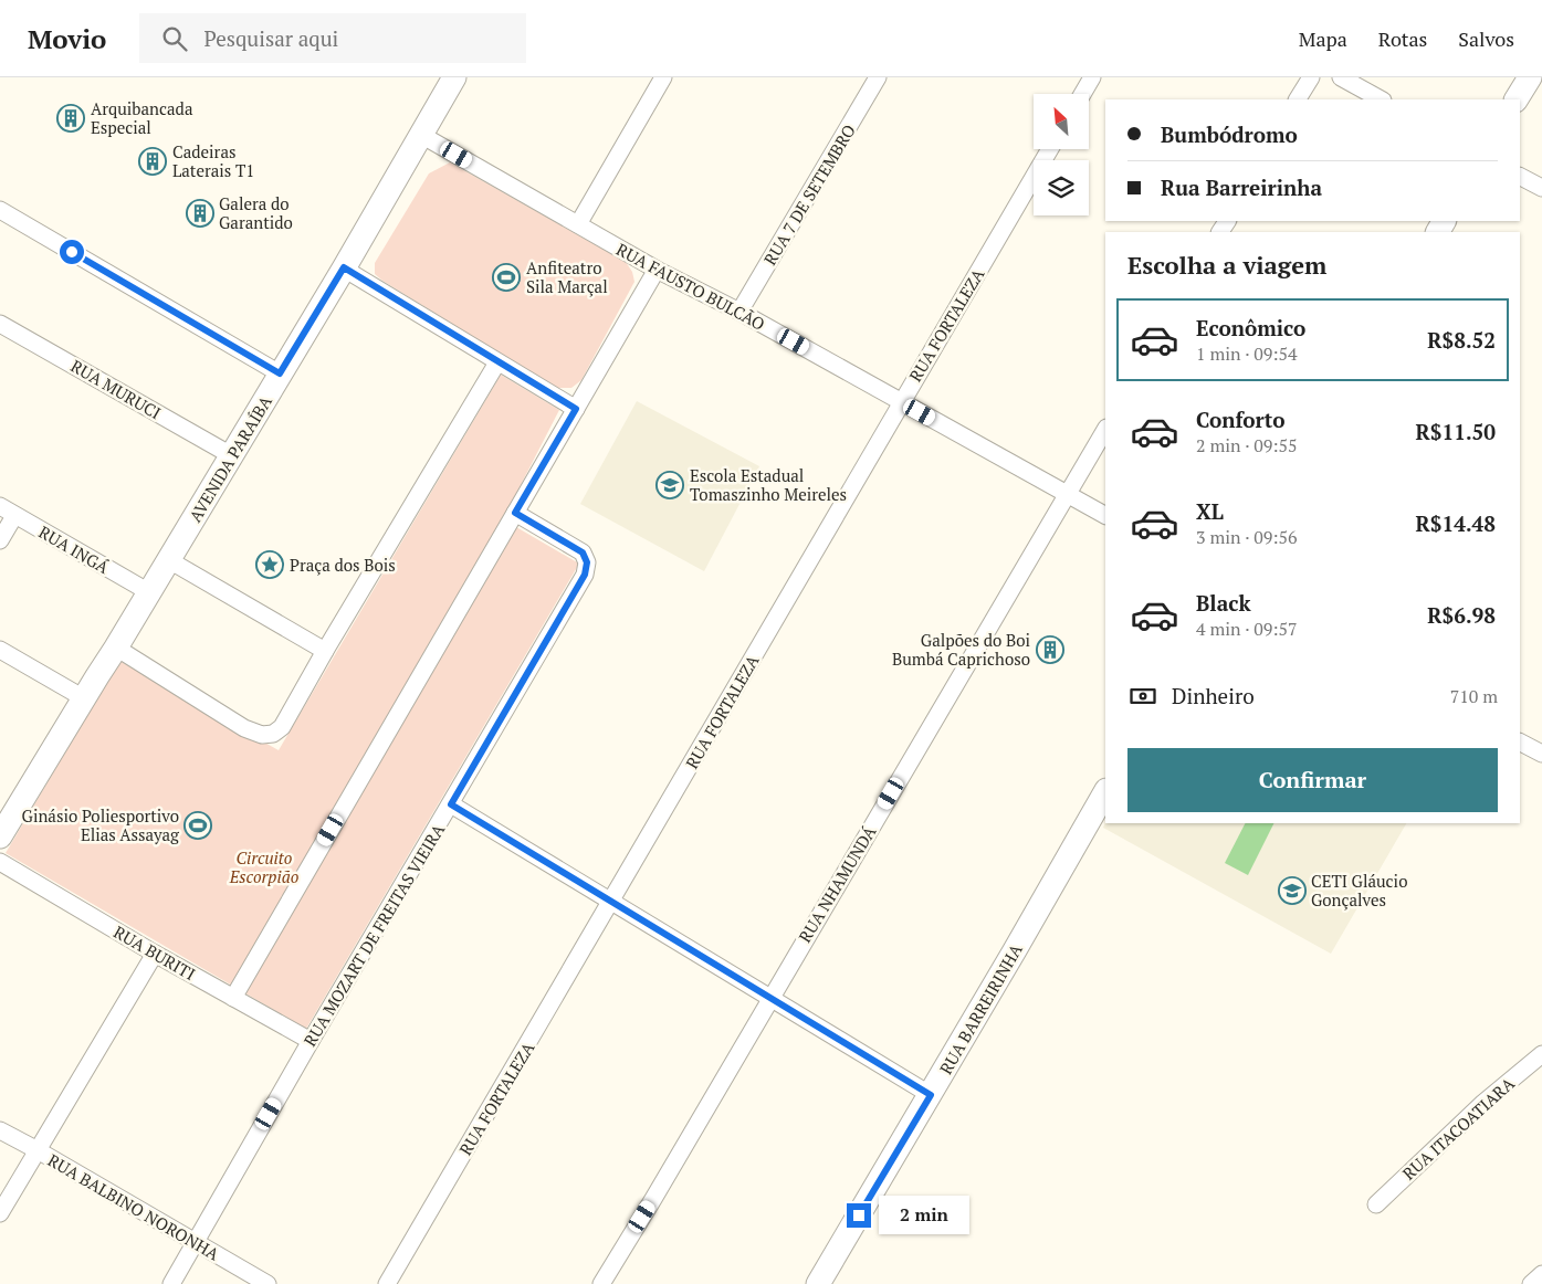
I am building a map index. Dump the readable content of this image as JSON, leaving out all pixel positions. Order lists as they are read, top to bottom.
{
  "streets": {
    "street": [
      "RUA 7 DE SETEMBRO",
      "RUA FAUSTO BULCÃO",
      "RUA FORTALEZA",
      "RUA MURUCI",
      "AVENIDA PARAÍBA",
      "RUA INGÁ",
      "RUA NHAMUNDÁ",
      "RUA MOZART DE FREITAS VIEIRA",
      "RUA BURITI",
      "RUA BARREIRINHA",
      "RUA ITACOATIARA",
      "RUA BALBINO NORONHA"
    ]
  },
  "crossings": [
    ["RUA 7 DE SETEMBRO", "RUA FAUSTO BULCÃO"],
    ["RUA FAUSTO BULCÃO", "RUA FORTALEZA"],
    ["RUA FAUSTO BULCÃO", "AVENIDA PARAÍBA"],
    ["RUA FAUSTO BULCÃO", "RUA NHAMUNDÁ"],
    ["RUA MURUCI", "AVENIDA PARAÍBA"],
    ["AVENIDA PARAÍBA", "RUA INGÁ"],
    ["RUA MOZART DE FREITAS VIEIRA", "RUA BURITI"],
    ["RUA MOZART DE FREITAS VIEIRA", "RUA BALBINO NORONHA"]
  ],
  "parks": ["Circuito Escorpião"],
  "places": {
    "building": [
      "Arquibancada Especial",
      "Cadeiras Laterais T1",
      "Galera do Garantido",
      "Galpões do Boi Bumbá Caprichoso"
    ],
    "sports": ["Anfiteatro Sila Marçal", "Ginásio Poliesportivo Elias Assayag"],
    "school or university": ["Escola Estadual Tomaszinho Meireles", "CETI Gláucio Gonçalves"],
    "place": ["Praça dos Bois"]
  },
  "north": "top left",
  "page": {
    "header": "Movio",
    "search": "Pesquisar aqui",
    "nav": ["Mapa", "Rotas", "Salvos"],
    "banner": ["Bumbódromo", "Rua Barreirinha"],
    "heading": "Escolha a viagem",
    "list": [
      {
        "name": "Econômico",
        "note": "1 min · 09:54",
        "value": "R$8.52"
      },
      {
        "name": "Conforto",
        "note": "2 min · 09:55",
        "value": "R$11.50"
      },
      {
        "name": "XL",
        "note": "3 min · 09:56",
        "value": "R$14.48"
      },
      {
        "name": "Black",
        "note": "4 min · 09:57",
        "value": "R$6.98"
      }
    ],
    "pay": ["Dinheiro", "710 m"],
    "buttons": "Confirmar",
    "bubble": "2 min"
  }
}
